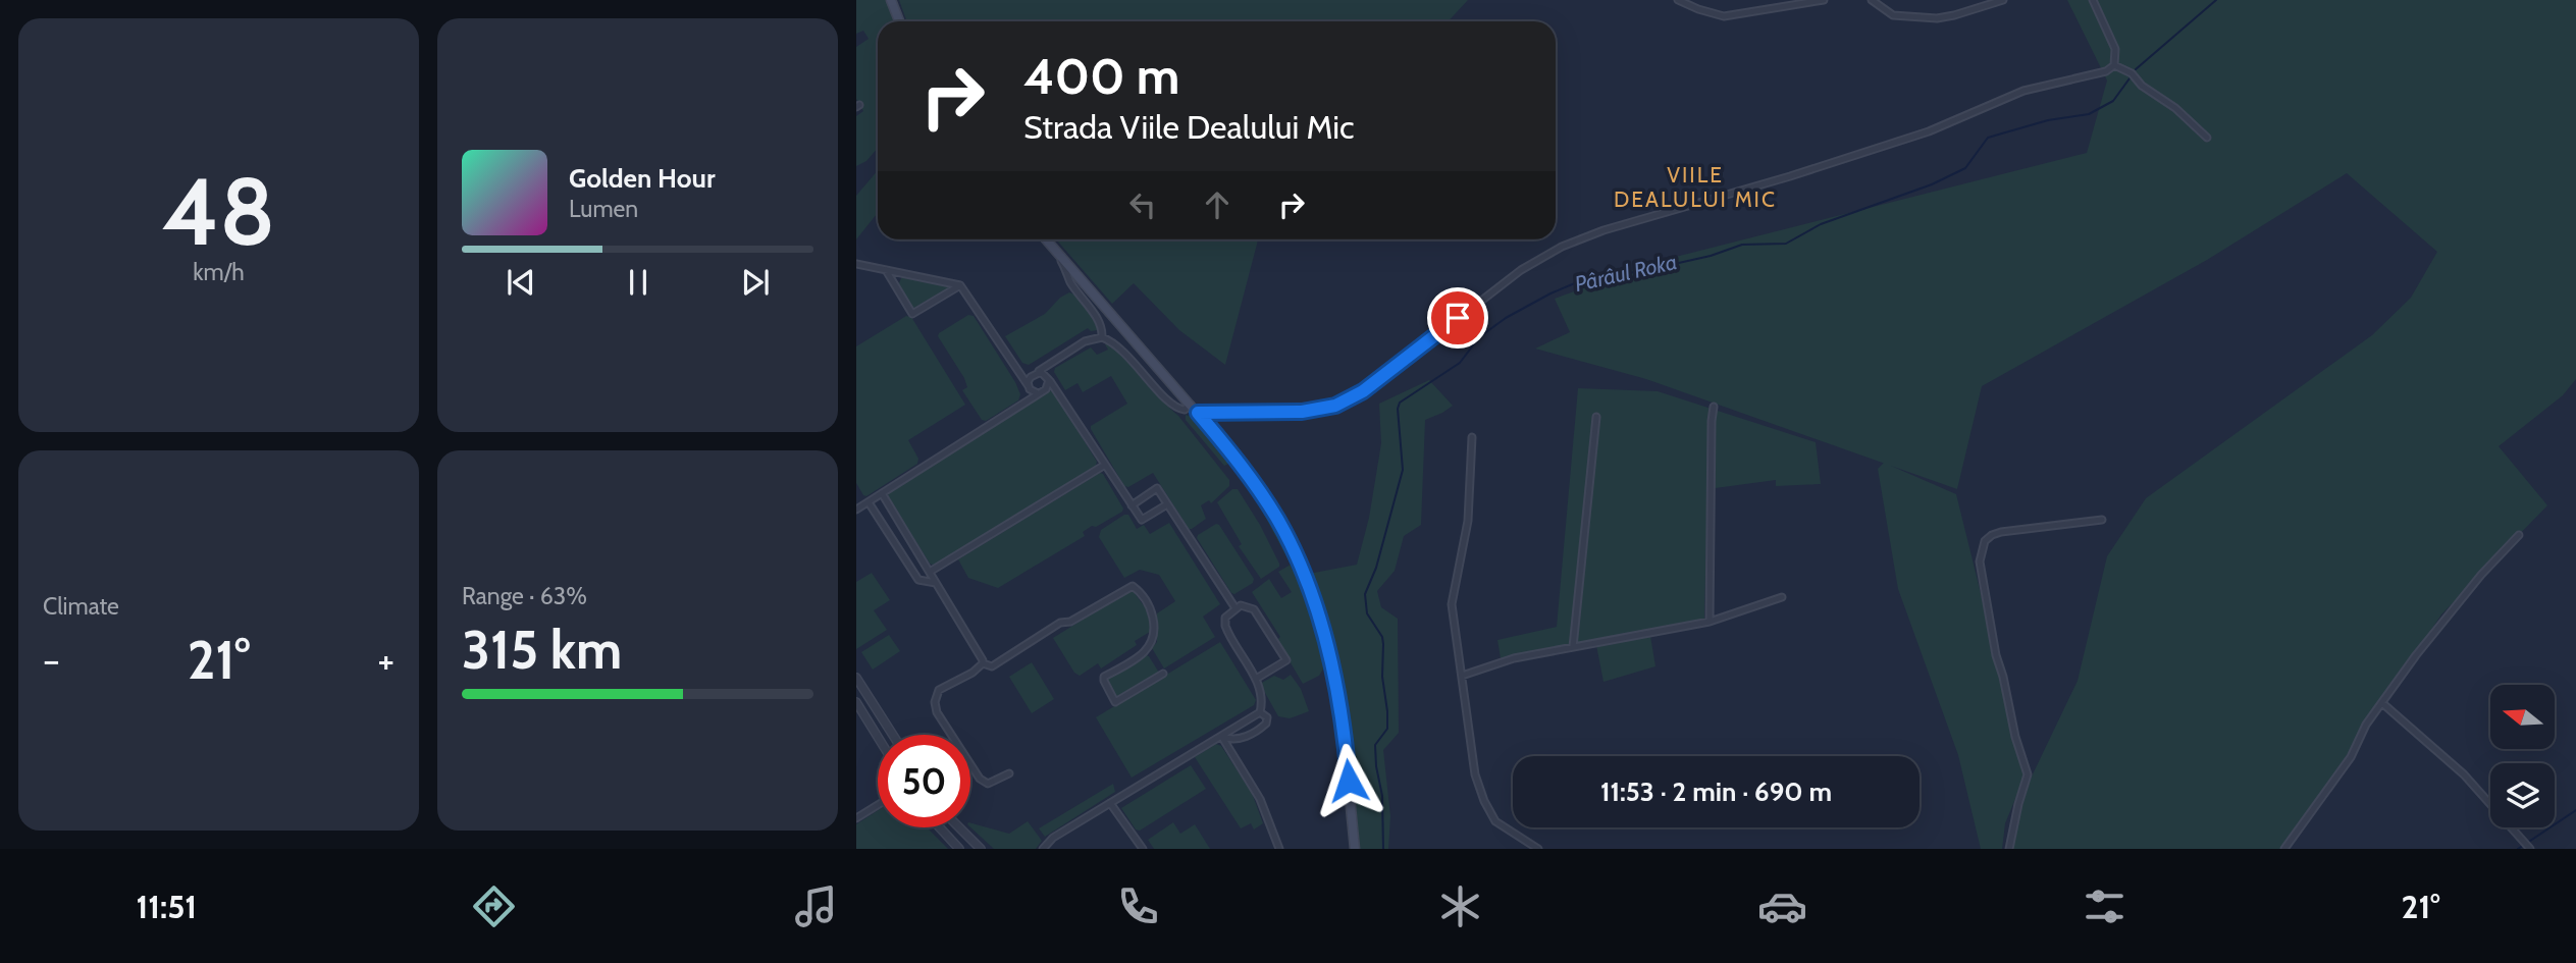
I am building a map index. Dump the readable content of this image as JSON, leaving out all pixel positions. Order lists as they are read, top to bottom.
{
  "districts": ["VIILE DEALULUI MIC"],
  "water": ["Pârâul Roka"],
  "north": "left",
  "page": {
    "tile": [
      ["48", "km/h"],
      "Climate",
      ["Range · 63%", "315 km"]
    ],
    "turn": ["400 m", "Strada Viile Dealului Mic"],
    "song": ["Golden Hour", "Lumen"],
    "heat": ["−", "21°", "+"],
    "limit": "50",
    "trip": "11:53 · 2 min · 690 m",
    "tabs": ["11:51", "21°"]
  }
}
